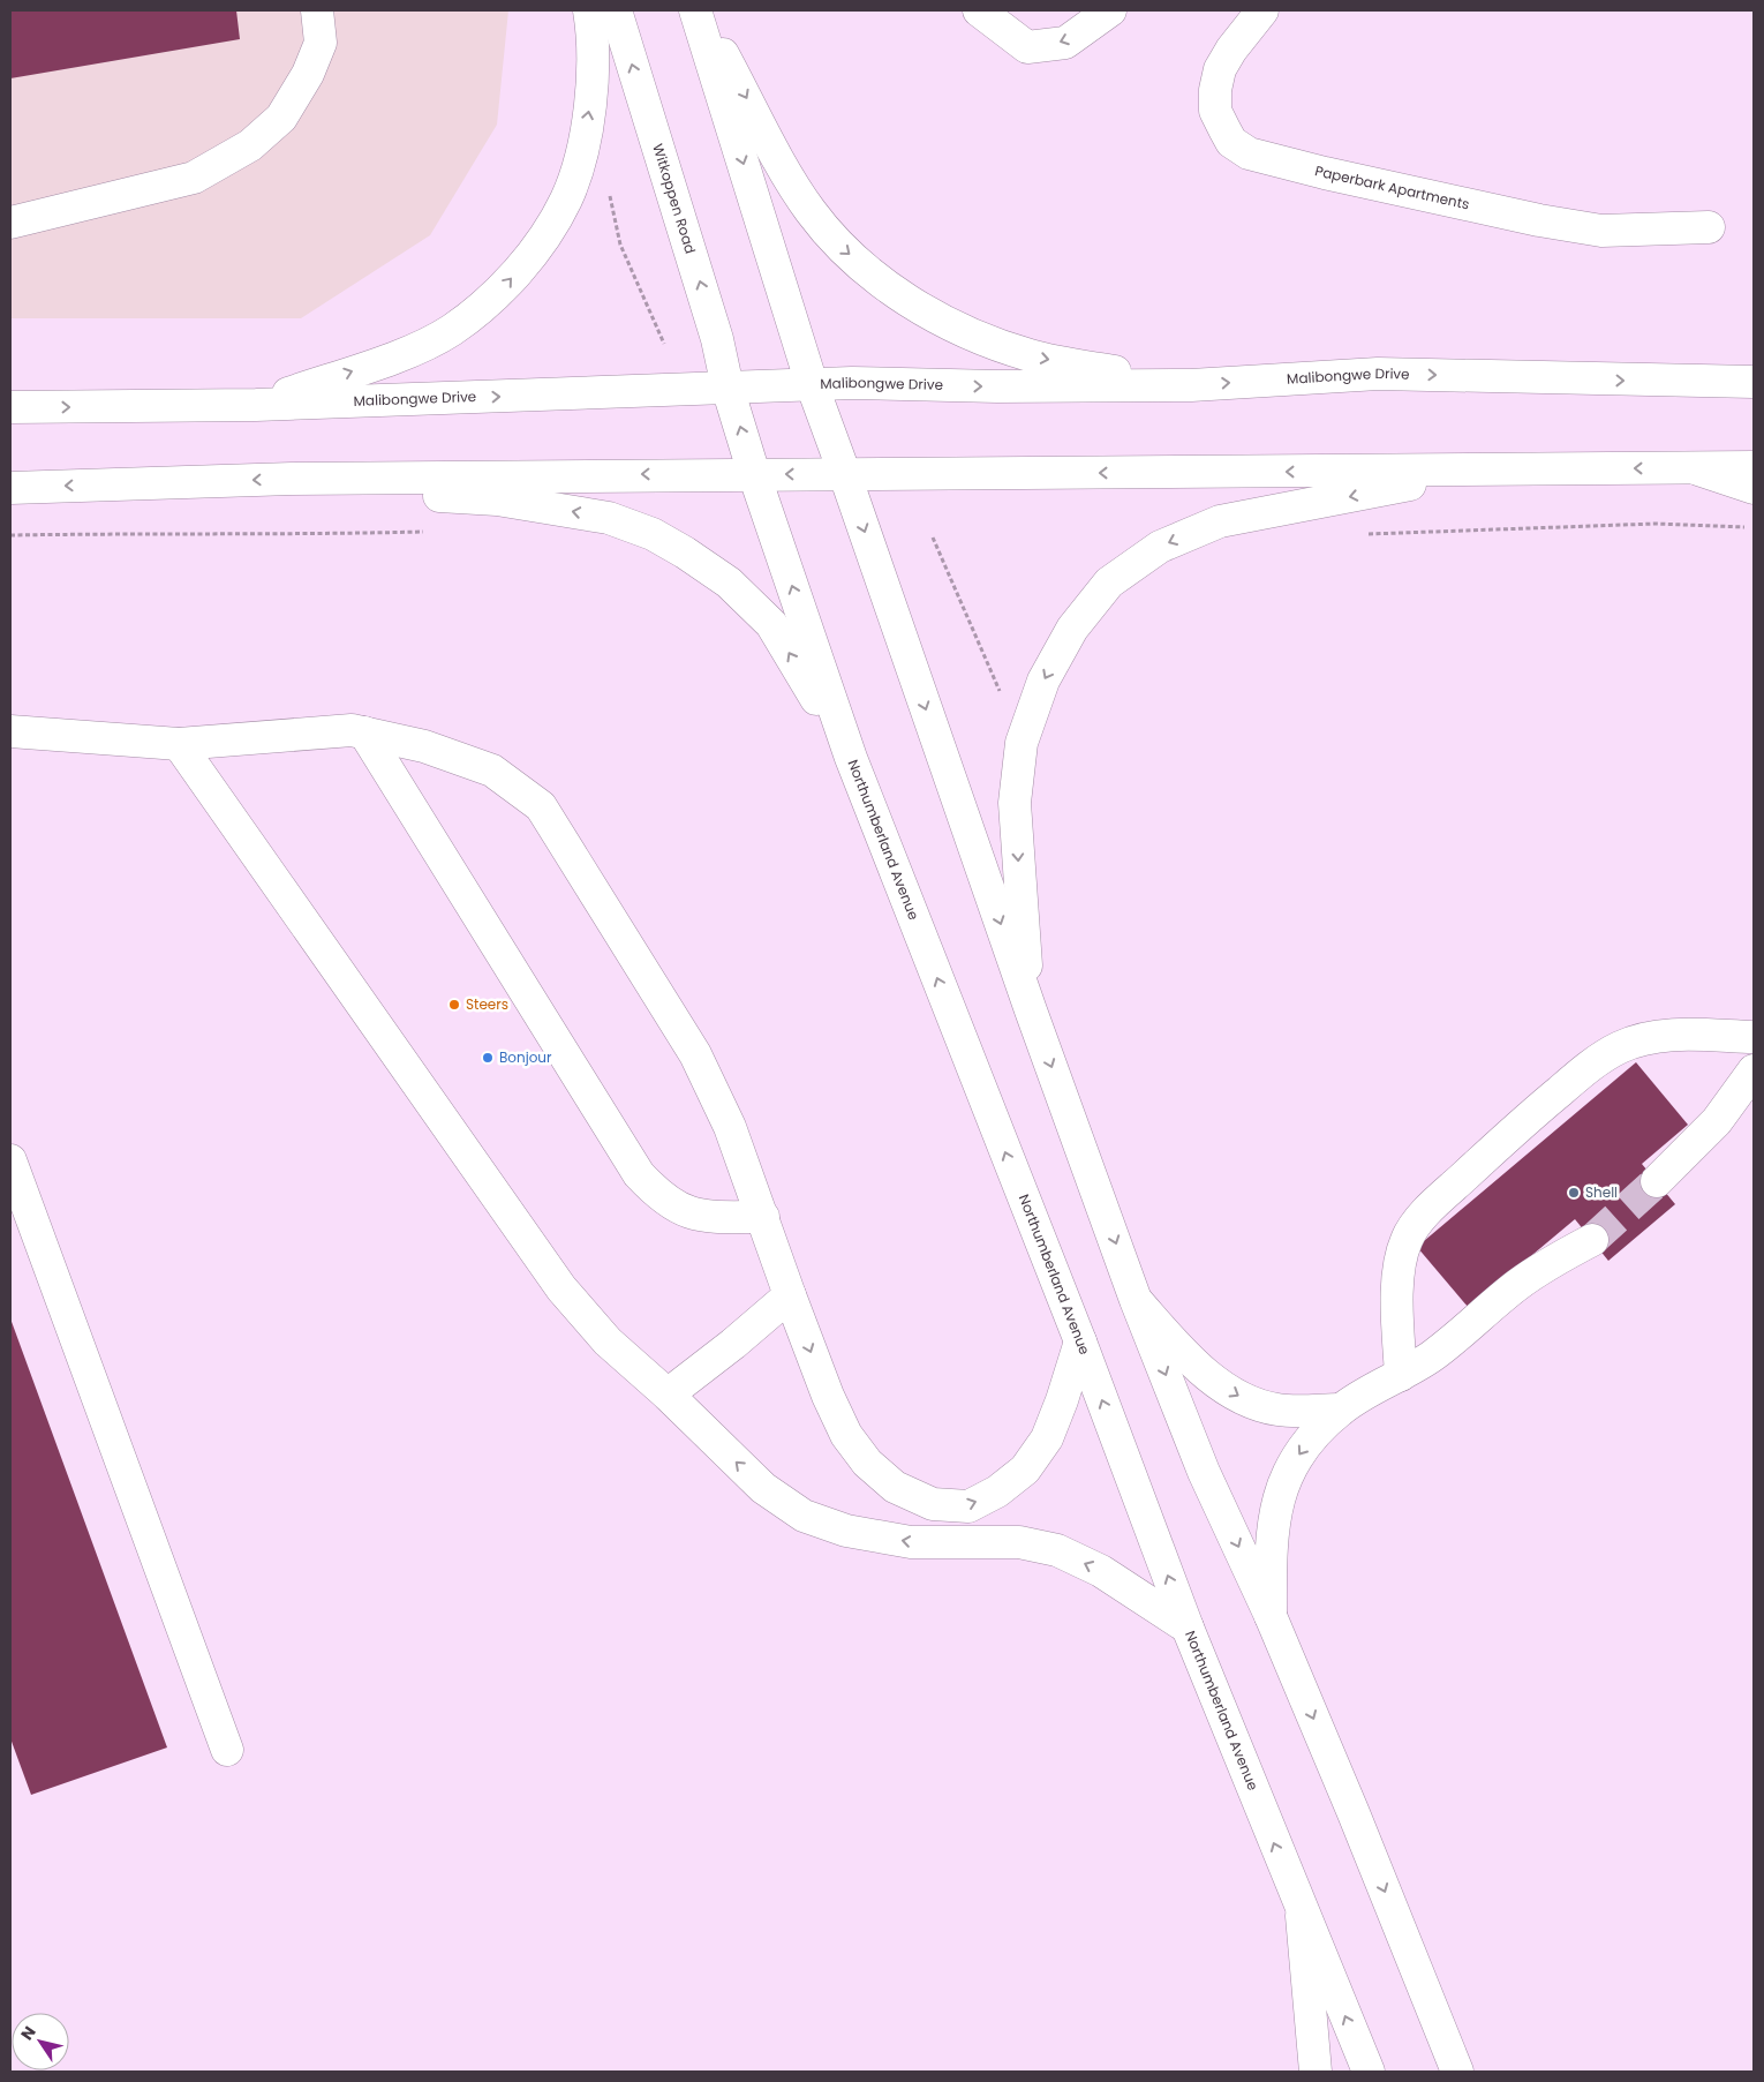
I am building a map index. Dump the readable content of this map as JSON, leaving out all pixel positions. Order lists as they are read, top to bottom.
{
  "streets": {
    "main road": [
      "Paperbark Apartments",
      "Witkoppen Road",
      "Malibongwe Drive",
      "Northumberland Avenue"
    ]
  },
  "crossings": [
    ["Witkoppen Road", "Malibongwe Drive"],
    ["Witkoppen Road", "Northumberland Avenue"]
  ],
  "places": ["Steers", "Bonjour", "Shell"],
  "north": "top left"
}
